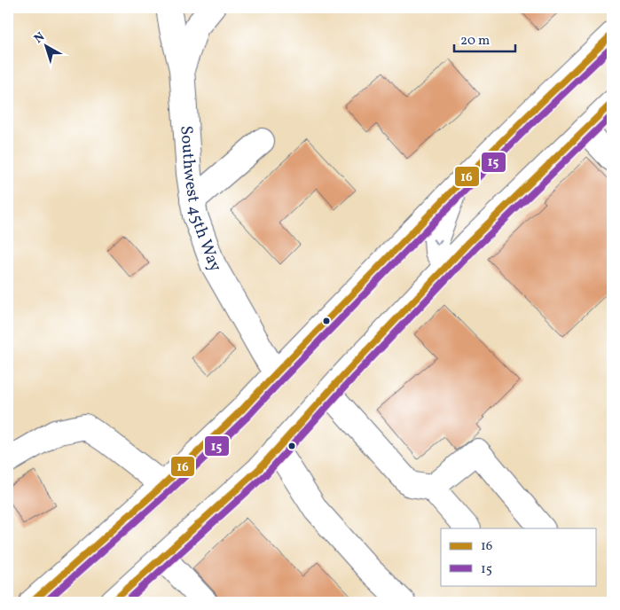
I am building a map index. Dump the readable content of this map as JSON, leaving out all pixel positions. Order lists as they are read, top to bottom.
{
  "streets": {
    "main road": ["Southwest 45th Way"]
  },
  "lines": ["transit line 16", "transit line 15"],
  "legend": ["16", "15"],
  "scale_bar": "20 m",
  "north": "top left"
}
